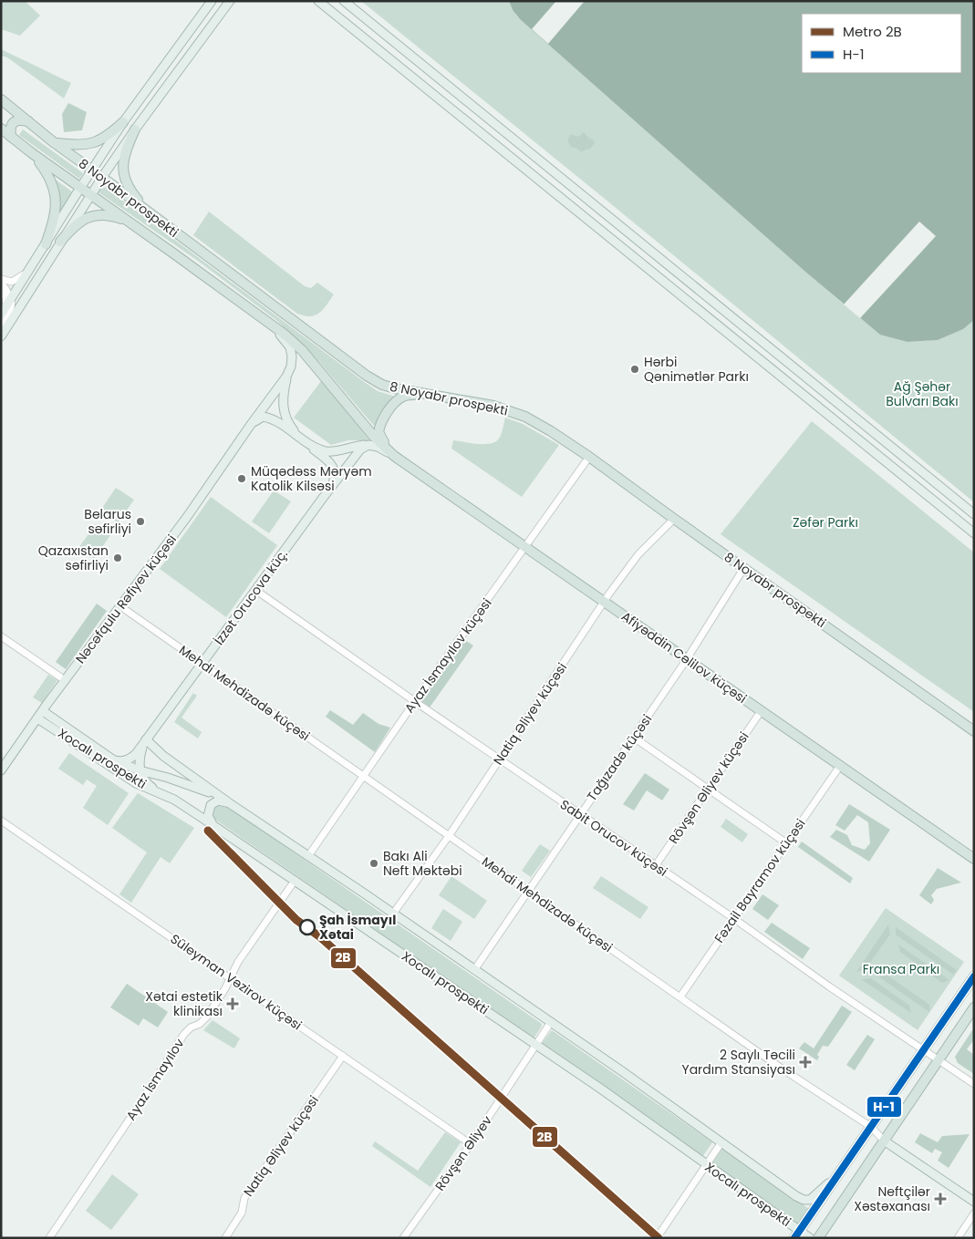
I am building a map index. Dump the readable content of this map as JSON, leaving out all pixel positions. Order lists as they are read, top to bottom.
{
  "streets": {
    "highway": ["8 Noyabr prospekti", "Afiyəddin Cəlilov küçəsi"],
    "main road": [
      "İzzət Orucova küç.",
      "Nəcəfqulu Rəfiyev küçəsi",
      "Mehdi Mehdizadə küçəsi",
      "Xocalı prospekti"
    ],
    "street": [
      "Ayaz İsmayılov küçəsi",
      "Natiq Əliyev küçəsi",
      "Tağızadə küçəsi",
      "Rövşən Əliyev küçəsi",
      "Sabit Orucov küçəsi",
      "Fəzail Bayramov küçəsi",
      "Süleyman Vəzirov küçəsi",
      "Ayaz İsmayılov",
      "Rövşən Əliyev"
    ]
  },
  "crossings": [
    ["8 Noyabr prospekti", "Ayaz İsmayılov küçəsi"],
    ["8 Noyabr prospekti", "Afiyəddin Cəlilov küçəsi"],
    ["8 Noyabr prospekti", "Natiq Əliyev küçəsi"],
    ["İzzət Orucova küç.", "Mehdi Mehdizadə küçəsi"],
    ["İzzət Orucova küç.", "Xocalı prospekti"],
    ["İzzət Orucova küç.", "Sabit Orucov küçəsi"],
    ["Nəcəfqulu Rəfiyev küçəsi", "Mehdi Mehdizadə küçəsi"],
    ["Nəcəfqulu Rəfiyev küçəsi", "Xocalı prospekti"],
    ["Ayaz İsmayılov küçəsi", "Afiyəddin Cəlilov küçəsi"],
    ["Ayaz İsmayılov küçəsi", "Mehdi Mehdizadə küçəsi"],
    ["Ayaz İsmayılov küçəsi", "Xocalı prospekti"],
    ["Ayaz İsmayılov küçəsi", "Sabit Orucov küçəsi"],
    ["Afiyəddin Cəlilov küçəsi", "Natiq Əliyev küçəsi"],
    ["Afiyəddin Cəlilov küçəsi", "Tağızadə küçəsi"],
    ["Afiyəddin Cəlilov küçəsi", "Rövşən Əliyev küçəsi"],
    ["Afiyəddin Cəlilov küçəsi", "Fəzail Bayramov küçəsi"],
    ["Mehdi Mehdizadə küçəsi", "Natiq Əliyev küçəsi"],
    ["Mehdi Mehdizadə küçəsi", "Tağızadə küçəsi"],
    ["Mehdi Mehdizadə küçəsi", "Fəzail Bayramov küçəsi"],
    ["Natiq Əliyev küçəsi", "Xocalı prospekti"],
    ["Natiq Əliyev küçəsi", "Sabit Orucov küçəsi"],
    ["Natiq Əliyev küçəsi", "Süleyman Vəzirov küçəsi"],
    ["Tağızadə küçəsi", "Xocalı prospekti"],
    ["Tağızadə küçəsi", "Sabit Orucov küçəsi"],
    ["Xocalı prospekti", "Ayaz İsmayılov"],
    ["Xocalı prospekti", "Rövşən Əliyev"],
    ["Rövşən Əliyev küçəsi", "Sabit Orucov küçəsi"],
    ["Sabit Orucov küçəsi", "Fəzail Bayramov küçəsi"],
    ["Süleyman Vəzirov küçəsi", "Ayaz İsmayılov"],
    ["Süleyman Vəzirov küçəsi", "Rövşən Əliyev"]
  ],
  "parks": ["Ağ Şəhər Bulvarı Bakı", "Zəfər Parkı", "Fransa Parkı"],
  "places": {
    "other": [
      "Hərbi Qənimətlər Parkı",
      "Müqədəss Məryəm Katolik Kilsəsi",
      "Belarus səfirliyi",
      "Qazaxıstan səfirliyi",
      "Bakı Ali Neft Məktəbi",
      "Şah İsmayıl Xətai"
    ],
    "health": ["Xətai estetik klinikası", "2 Saylı Təcili Yardım Stansiyası", "Neftçilər Xəstəxanası"]
  },
  "lines": ["metro line 2B", "transit line H-1"],
  "legend": ["Metro 2B", "H-1"]
}
